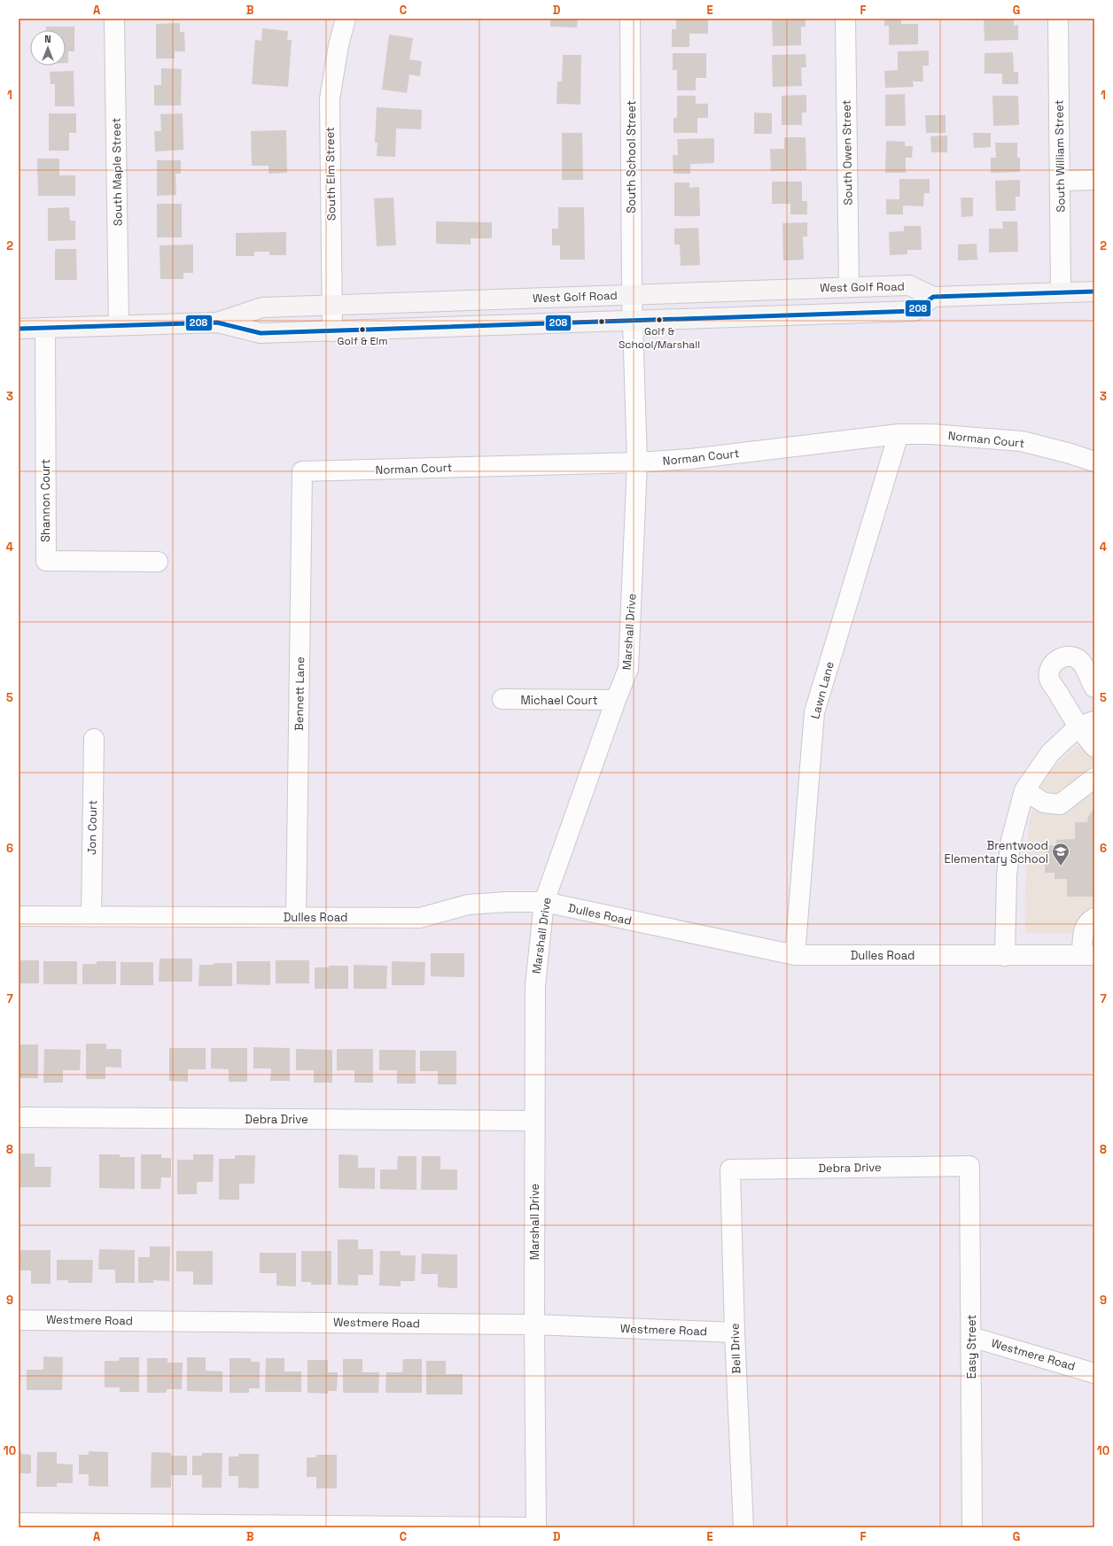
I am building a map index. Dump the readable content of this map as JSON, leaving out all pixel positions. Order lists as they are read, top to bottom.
{
  "streets": {
    "main road": ["West Golf Road"],
    "street": [
      "South Owen Street",
      "South William Street",
      "South School Street",
      "South Maple Street",
      "South Elm Street",
      "Norman Court",
      "Shannon Court",
      "Marshall Drive",
      "Lawn Lane",
      "Bennett Lane",
      "Michael Court",
      "Jon Court",
      "Dulles Road",
      "Debra Drive",
      "Westmere Road",
      "Easy Street",
      "Bell Drive"
    ]
  },
  "crossings": [
    ["South Owen Street", "West Golf Road"],
    ["South William Street", "West Golf Road"],
    ["South School Street", "West Golf Road"],
    ["South School Street", "Marshall Drive"],
    ["South Maple Street", "West Golf Road"],
    ["South Elm Street", "West Golf Road"],
    ["West Golf Road", "Shannon Court"],
    ["West Golf Road", "Marshall Drive"],
    ["Norman Court", "Marshall Drive"],
    ["Norman Court", "Lawn Lane"],
    ["Norman Court", "Bennett Lane"],
    ["Marshall Drive", "Michael Court"],
    ["Marshall Drive", "Dulles Road"],
    ["Marshall Drive", "Debra Drive"],
    ["Marshall Drive", "Westmere Road"],
    ["Lawn Lane", "Dulles Road"],
    ["Bennett Lane", "Dulles Road"],
    ["Jon Court", "Dulles Road"],
    ["Debra Drive", "Easy Street"],
    ["Debra Drive", "Bell Drive"],
    ["Westmere Road", "Easy Street"],
    ["Westmere Road", "Bell Drive"]
  ],
  "places": {
    "other": ["Golf & School/Marshall", "Golf & Elm"],
    "school or university": ["Brentwood Elementary School"]
  },
  "lines": ["transit line 208"],
  "north": "top",
  "grid": {
    "columns": [
      "A",
      "B",
      "C",
      "D",
      "E",
      "F",
      "G"
    ],
    "rows": [
      "1",
      "2",
      "3",
      "4",
      "5",
      "6",
      "7",
      "8",
      "9",
      "10"
    ]
  }
}
